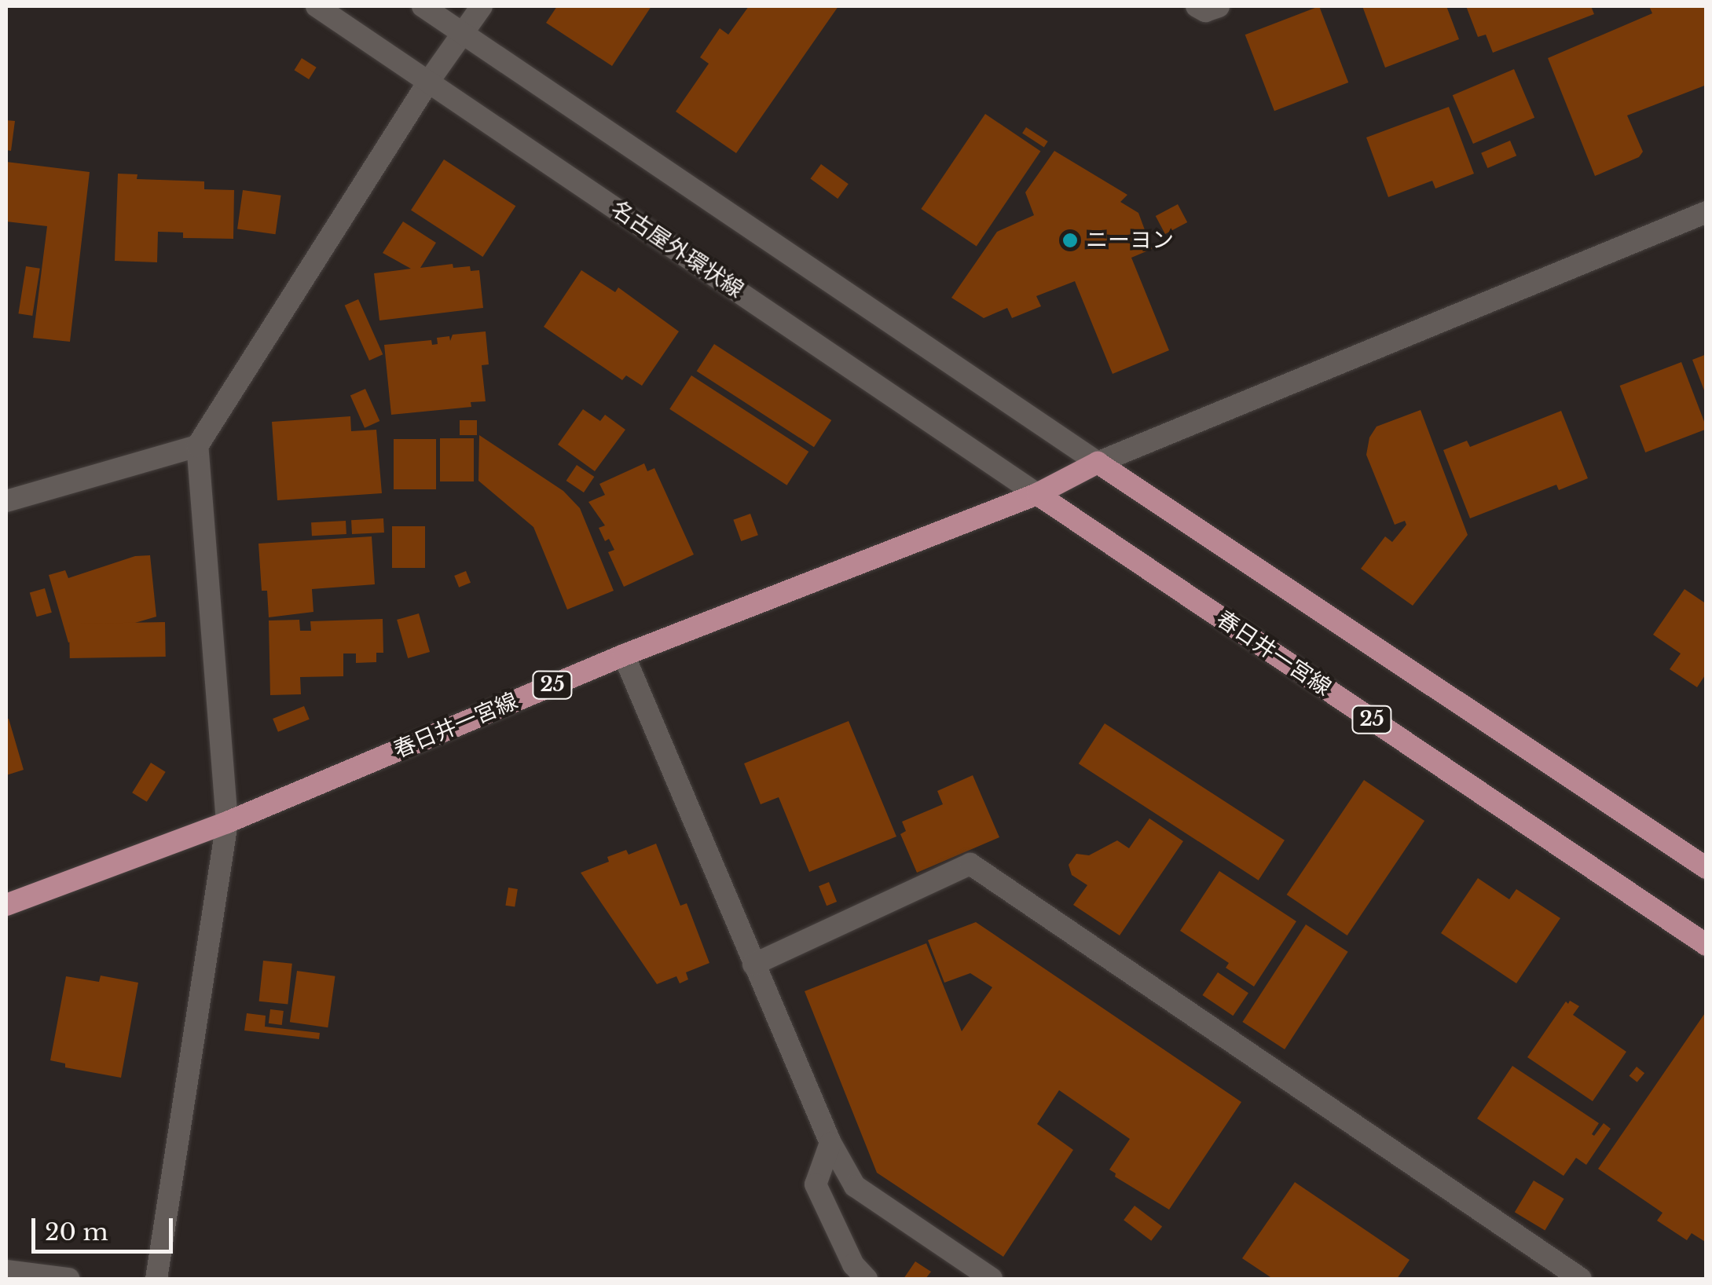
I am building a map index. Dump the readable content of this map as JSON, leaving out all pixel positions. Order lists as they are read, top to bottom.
{
  "streets": {
    "main road": ["春日井一宮線", "25"],
    "street": ["名古屋外環状線"]
  },
  "crossings": [
    ["名古屋外環状線", "春日井一宮線"]
  ],
  "places": ["ニーヨン"],
  "scale_bar": "20 m"
}
